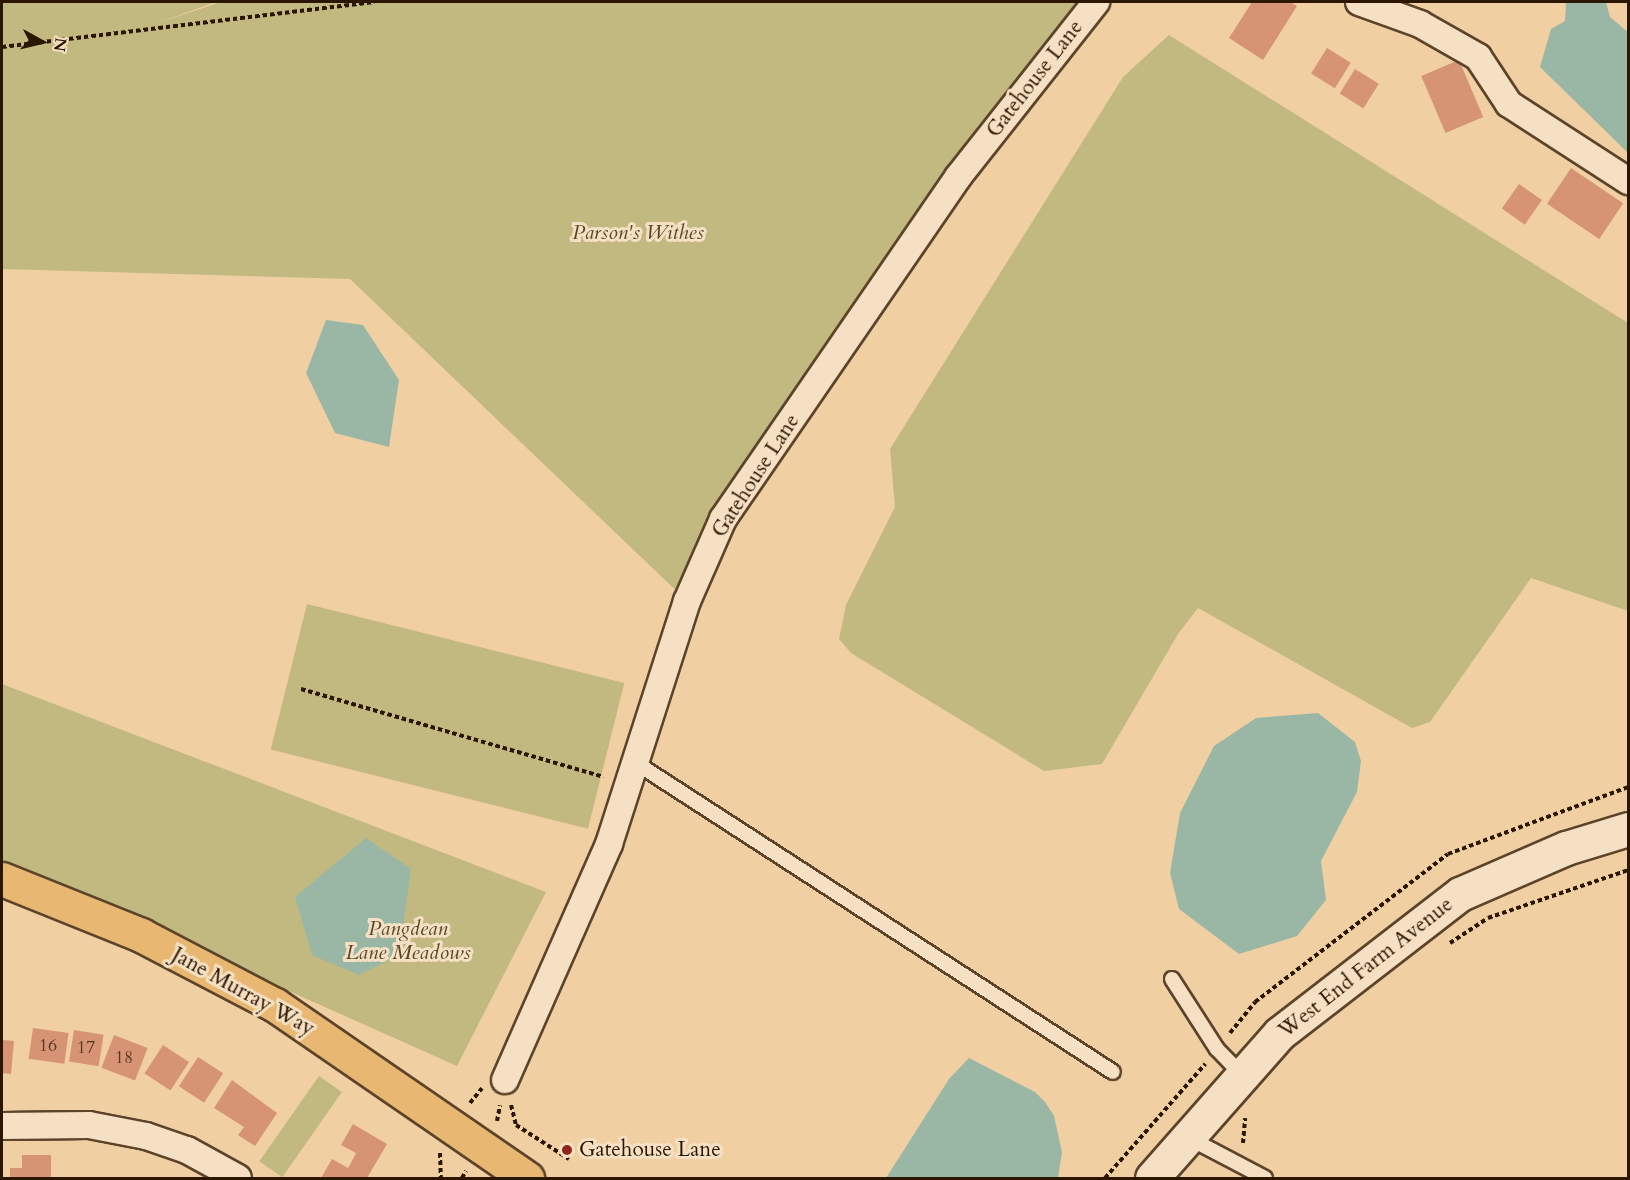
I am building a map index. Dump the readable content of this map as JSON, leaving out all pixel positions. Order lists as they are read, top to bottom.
{
  "streets": {
    "main road": ["Jane Murray Way"],
    "street": ["Gatehouse Lane", "West End Farm Avenue"]
  },
  "parks": ["Parson's Withes", "Pangdean Lane Meadows"],
  "places": ["Gatehouse Lane"],
  "house_numbers": ["16", "17", "18"],
  "north": "right"
}
